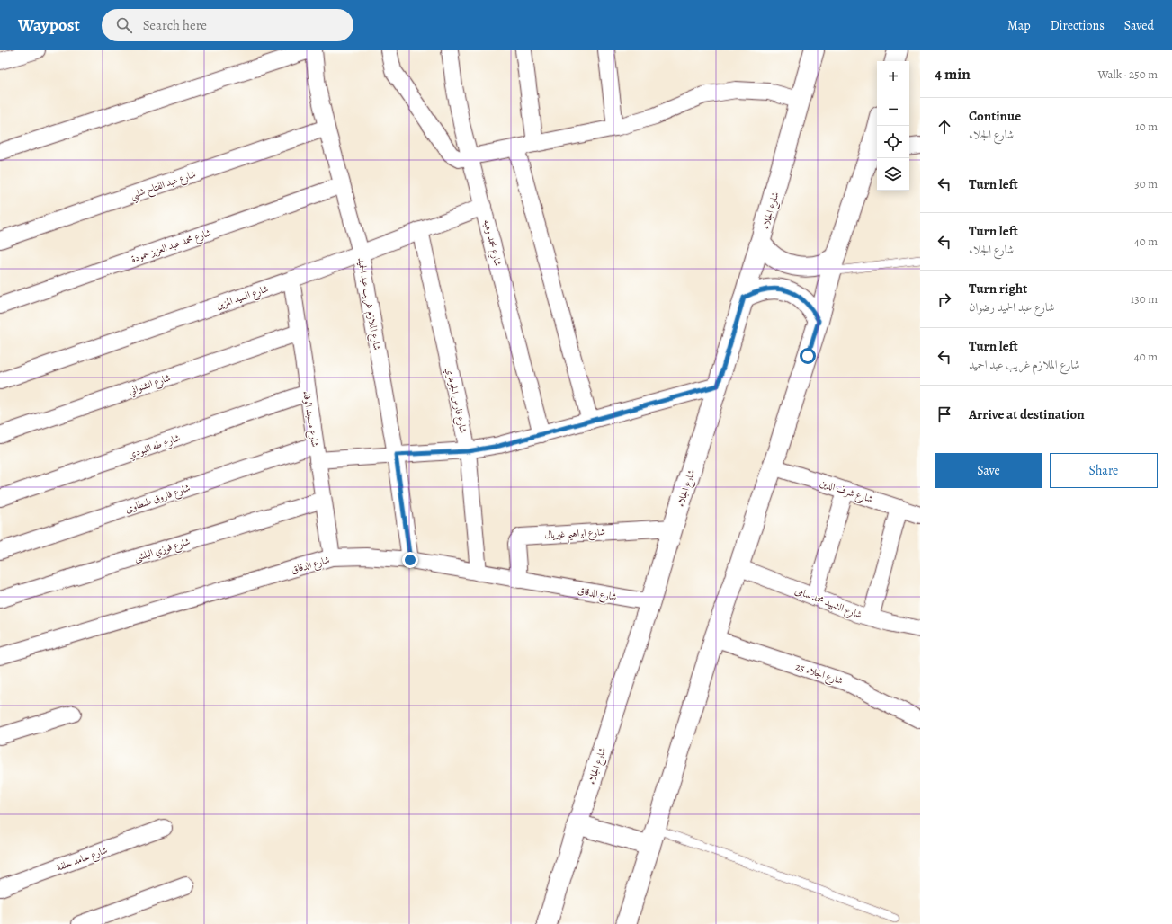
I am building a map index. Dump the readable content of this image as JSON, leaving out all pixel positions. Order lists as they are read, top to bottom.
{
  "streets": {
    "main road": ["شارع الجلاء"],
    "street": [
      "شارع عبد الفتاح شلبي",
      "شارع محمد وهبه",
      "شارع محمد عبد العزيز حمودة",
      "شارع السيد المزين",
      "شارع الملازم غريب عبد الحميد",
      "شارع الشنواني",
      "شارع فارس الجوهري",
      "شارع مسجد الوفاء",
      "شارع طه اللبودي",
      "شارع شرف الدين",
      "شارع فاروق طنطاوى",
      "شارع ابراهيم غبريال",
      "شارع فوزي البلشى",
      "شارع الدقاق",
      "شارع الشهيد محمد سامى",
      "شارع الجلاء 25",
      "شارع حامد حلفة"
    ]
  },
  "crossings": [
    ["شارع عبد الفتاح شلبي", "شارع الملازم غريب عبد الحميد"],
    ["شارع الجلاء", "شارع ابراهيم غبريال"],
    ["شارع الجلاء", "شارع الدقاق"],
    ["شارع محمد وهبه", "شارع السيد المزين"],
    ["شارع محمد عبد العزيز حمودة", "شارع الملازم غريب عبد الحميد"],
    ["شارع السيد المزين", "شارع الملازم غريب عبد الحميد"],
    ["شارع السيد المزين", "شارع فارس الجوهري"],
    ["شارع السيد المزين", "شارع مسجد الوفاء"],
    ["شارع الملازم غريب عبد الحميد", "شارع الدقاق"],
    ["شارع الشنواني", "شارع مسجد الوفاء"],
    ["شارع فارس الجوهري", "شارع الدقاق"],
    ["شارع مسجد الوفاء", "شارع طه اللبودي"],
    ["شارع مسجد الوفاء", "شارع فاروق طنطاوى"],
    ["شارع مسجد الوفاء", "شارع فوزي البلشى"],
    ["شارع مسجد الوفاء", "شارع الدقاق"],
    ["شارع ابراهيم غبريال", "شارع الدقاق"]
  ],
  "page": {
    "header": "Waypost",
    "search": "Search here",
    "nav": ["Map", "Directions", "Saved"],
    "heading": ["4 min", "Walk · 250 m"],
    "map_buttons": ["+", "−"],
    "list": [
      ["Continue", "شارع الجلاء", "10 m"],
      ["Turn left", "30 m"],
      ["Turn left", "شارع الجلاء", "40 m"],
      ["Turn right", "شارع عبد الحميد رضوان", "130 m"],
      ["Turn left", "شارع الملازم غريب عبد الحميد", "40 m"],
      "Arrive at destination"
    ],
    "buttons": ["Save", "Share"]
  }
}
